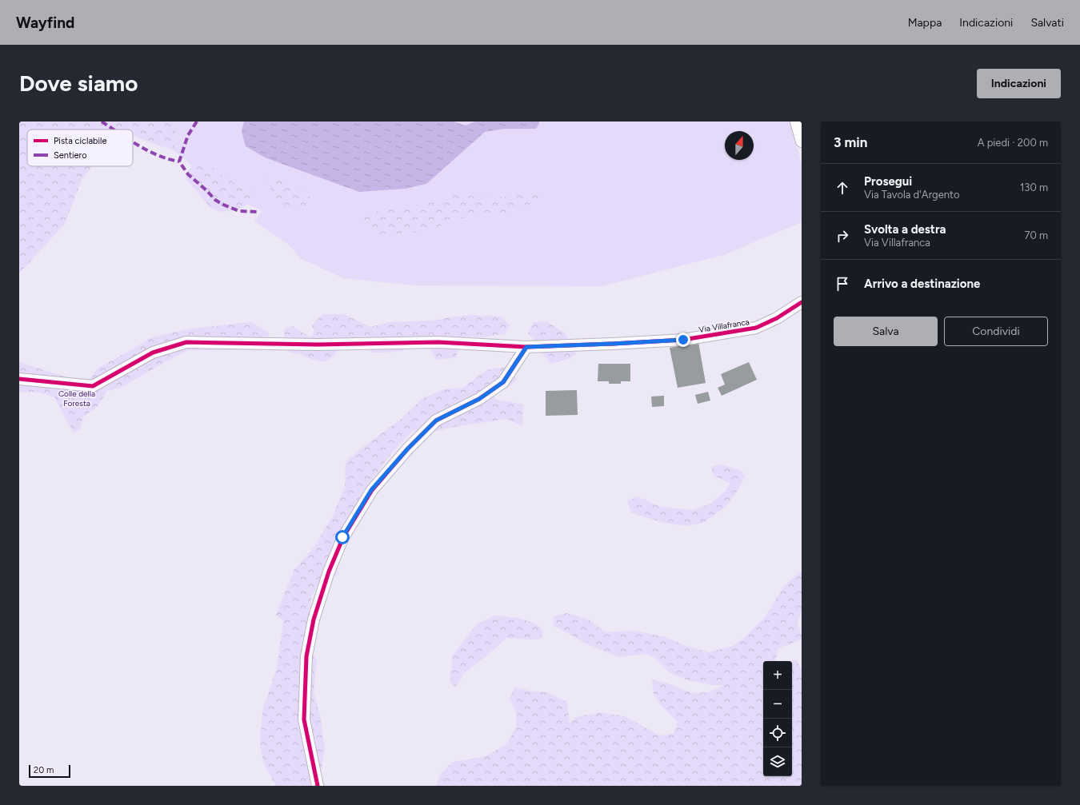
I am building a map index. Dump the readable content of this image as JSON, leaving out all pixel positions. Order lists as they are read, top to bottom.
{
  "streets": {
    "street": ["Via Villafranca"]
  },
  "parks": ["Colle della Foresta"],
  "legend": ["Pista ciclabile", "Sentiero"],
  "scale_bar": "20 m",
  "north": "top",
  "page": {
    "header": "Wayfind",
    "nav": ["Mappa", "Indicazioni", "Salvati"],
    "buttons": [
      "Indicazioni",
      ["Salva", "Condividi"]
    ],
    "title": "Dove siamo",
    "heading": ["3 min", "A piedi · 200 m"],
    "list": [
      ["Prosegui", "Via Tavola d'Argento", "130 m"],
      ["Svolta a destra", "Via Villafranca", "70 m"],
      "Arrivo a destinazione"
    ],
    "map_buttons": ["+", "−"],
    "scale": "20 m"
  }
}
